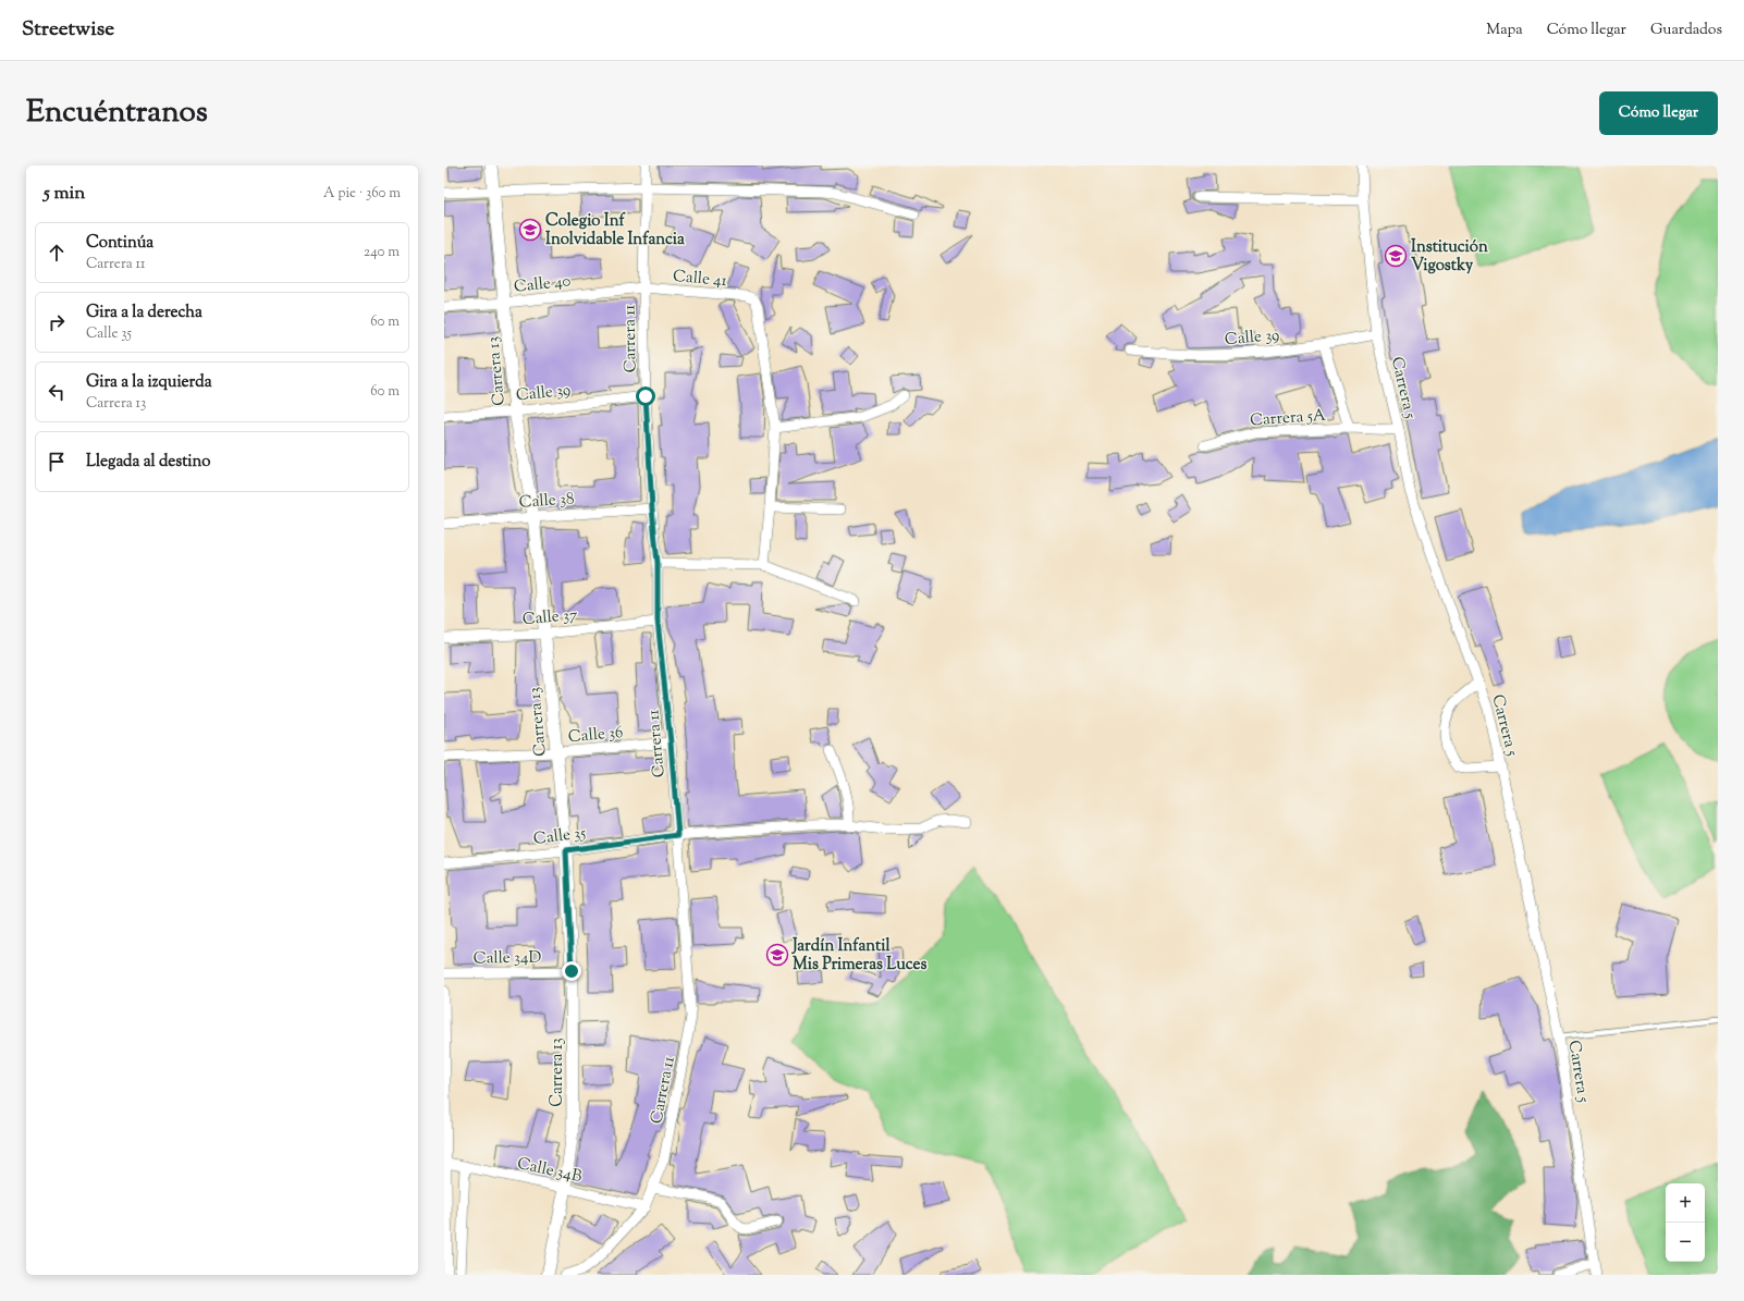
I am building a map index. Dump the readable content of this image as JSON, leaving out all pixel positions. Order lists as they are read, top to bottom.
{
  "streets": {
    "street": [
      "Calle 41",
      "Calle 40",
      "Calle 39",
      "Carrera 11",
      "Carrera 13",
      "Carrera 5",
      "Carrera 5A",
      "Calle 38",
      "Calle 37",
      "Calle 36",
      "Calle 35",
      "Calle 34D",
      "Calle 34B"
    ]
  },
  "crossings": [
    ["Calle 41", "Calle 40"],
    ["Calle 41", "Carrera 11"],
    ["Calle 40", "Carrera 11"],
    ["Calle 40", "Carrera 13"],
    ["Calle 39", "Carrera 11"],
    ["Calle 39", "Carrera 13"],
    ["Calle 39", "Carrera 5"],
    ["Calle 39", "Carrera 5A"],
    ["Carrera 11", "Calle 38"],
    ["Carrera 11", "Calle 37"],
    ["Carrera 11", "Calle 36"],
    ["Carrera 11", "Calle 35"],
    ["Carrera 11", "Calle 34B"],
    ["Carrera 13", "Calle 38"],
    ["Carrera 13", "Calle 37"],
    ["Carrera 13", "Calle 36"],
    ["Carrera 13", "Calle 35"],
    ["Carrera 13", "Calle 34D"],
    ["Carrera 13", "Calle 34B"],
    ["Carrera 5", "Carrera 5A"]
  ],
  "places": {
    "school or university": ["Colegio Inf Inolvidable Infancia", "Institución Vigostky", "Jardín Infantil Mis Primeras Luces"]
  },
  "page": {
    "header": "Streetwise",
    "nav": ["Mapa", "Cómo llegar", "Guardados"],
    "title": "Encuéntranos",
    "buttons": "Cómo llegar",
    "heading": ["5 min", "A pie · 360 m"],
    "list": [
      ["Continúa", "Carrera 11", "240 m"],
      ["Gira a la derecha", "Calle 35", "60 m"],
      ["Gira a la izquierda", "Carrera 13", "60 m"],
      "Llegada al destino"
    ],
    "map_buttons": ["+", "−"]
  }
}
